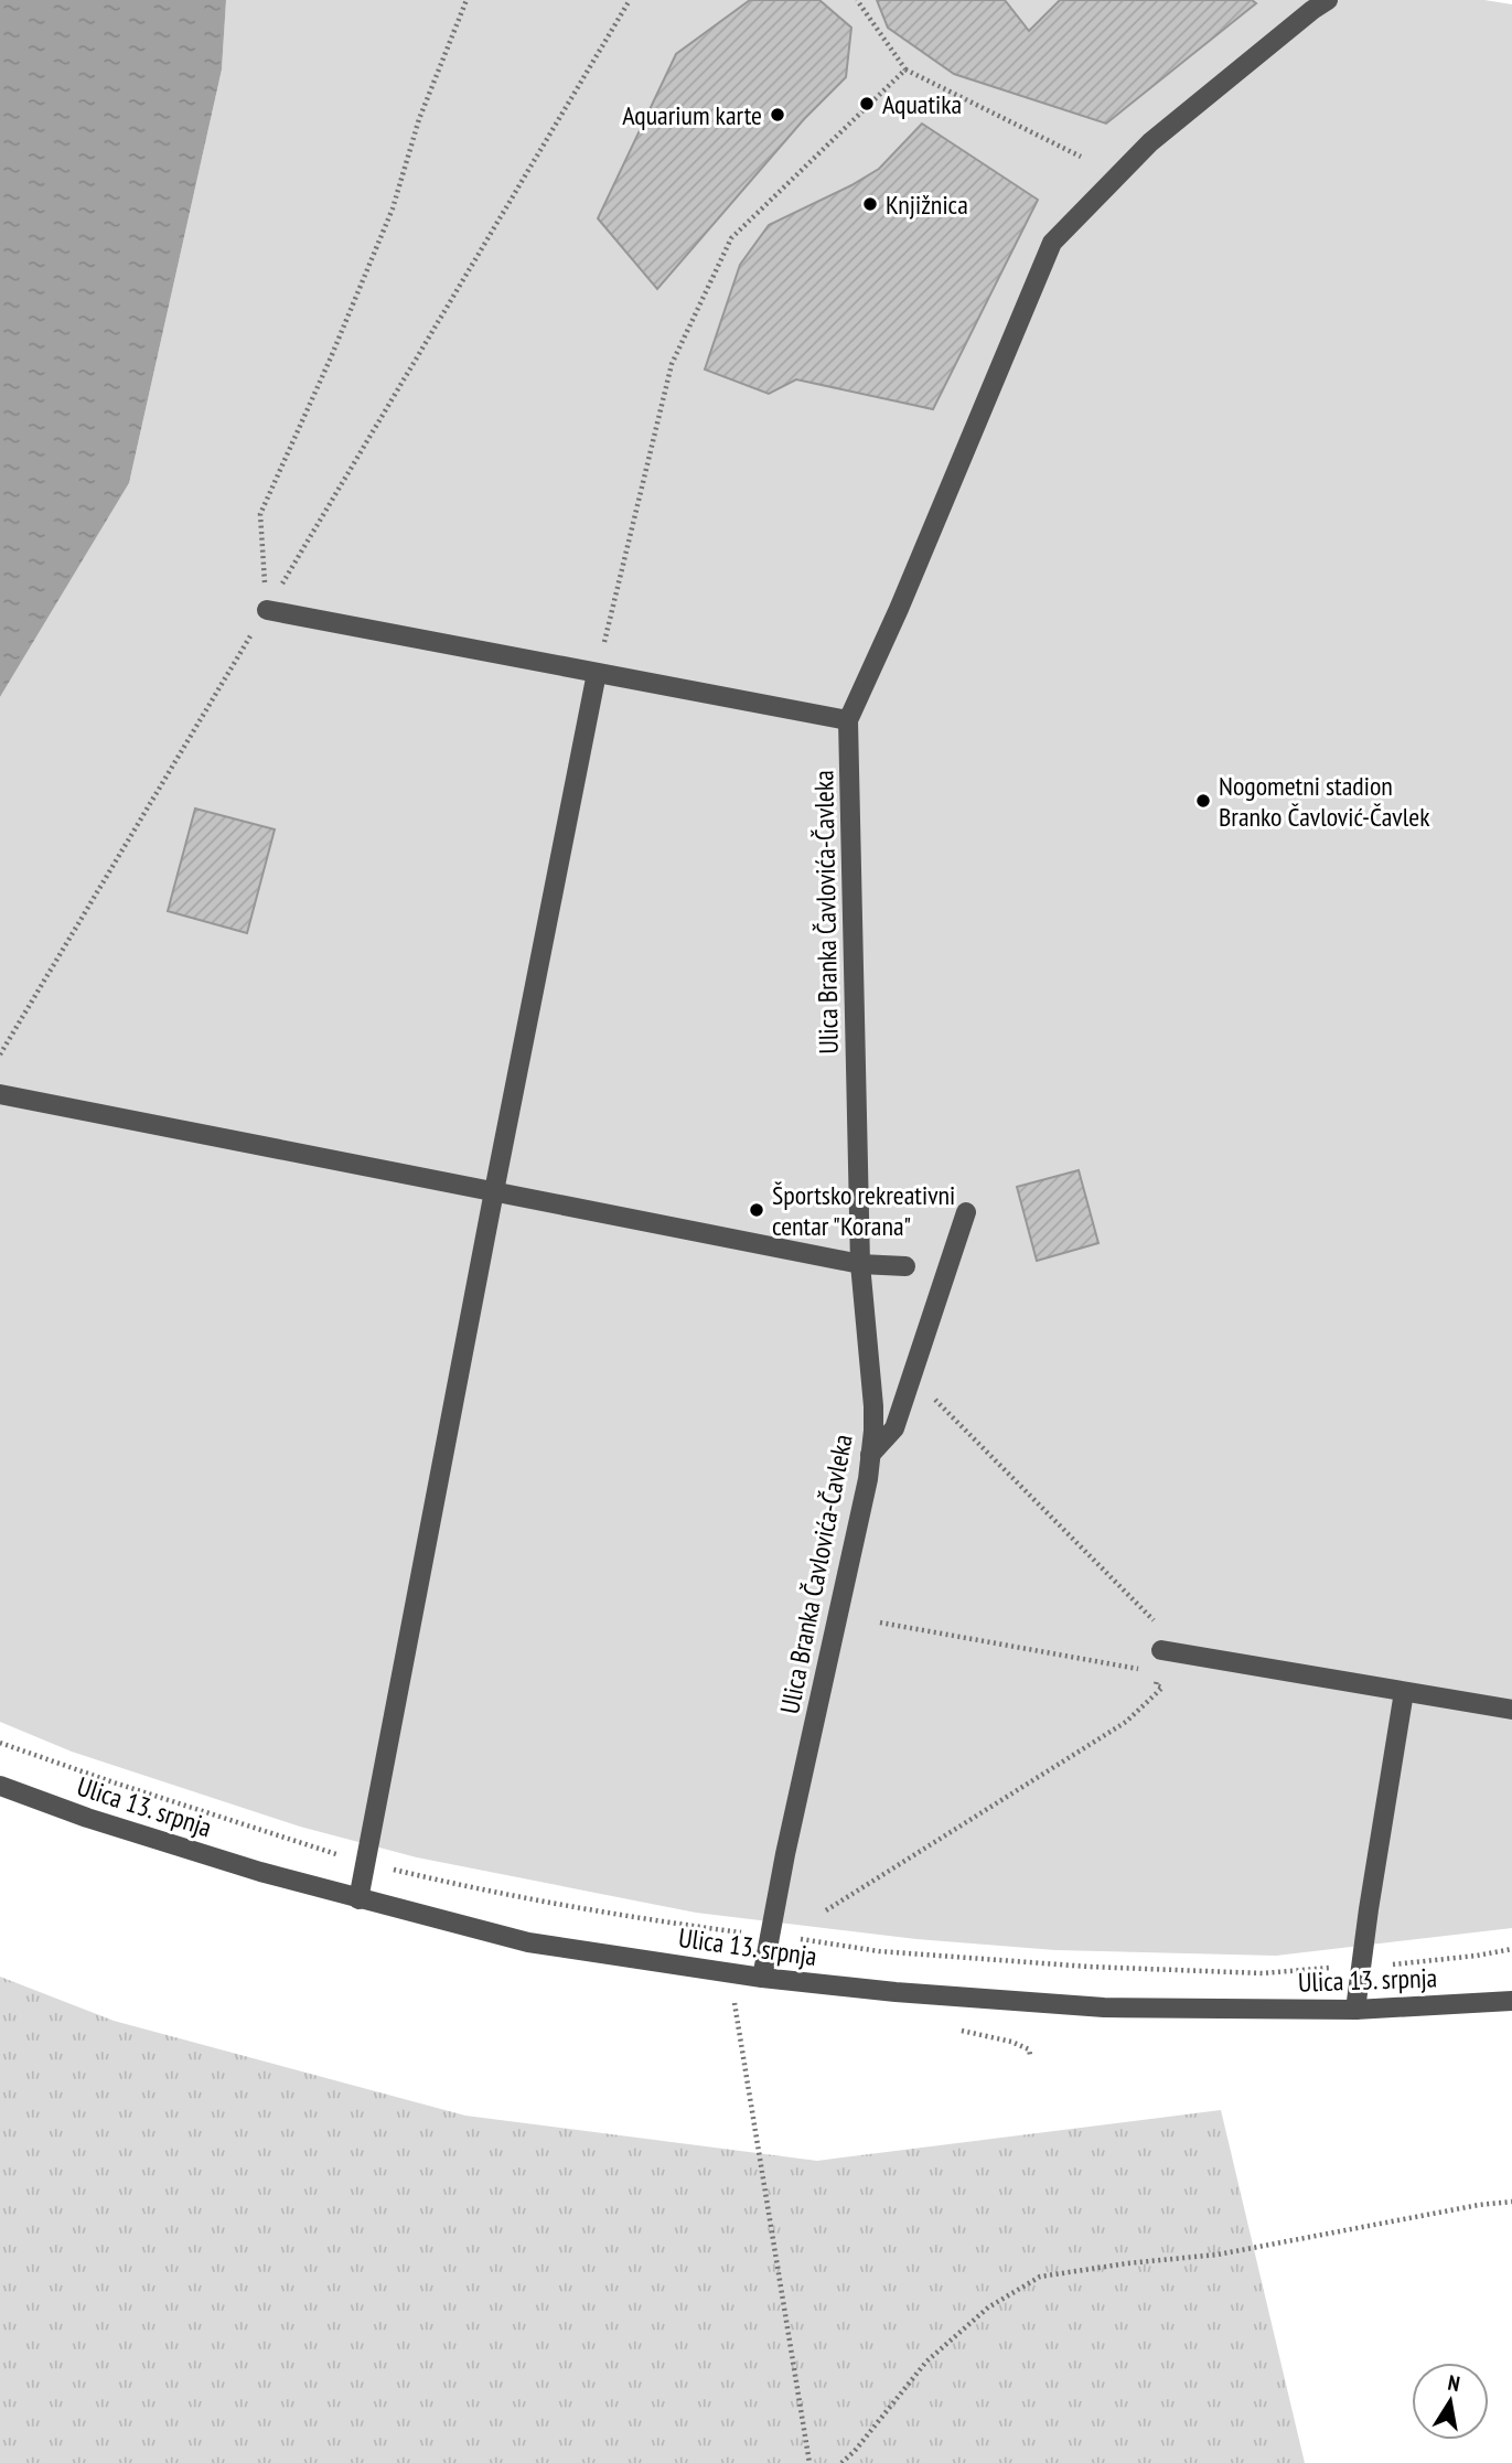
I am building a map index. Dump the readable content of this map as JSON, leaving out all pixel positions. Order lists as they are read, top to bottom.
{
  "streets": {
    "street": ["Ulica Branka Čavlovića-Čavleka", "Ulica 13. srpnja"]
  },
  "crossings": [
    ["Ulica Branka Čavlovića-Čavleka", "Ulica 13. srpnja"]
  ],
  "places": [
    "Aquatika",
    "Aquarium karte",
    "Knjižnica",
    "Nogometni stadion Branko Čavlović-Čavlek",
    "Športsko rekreativni centar \"Korana\""
  ],
  "north": "top"
}
